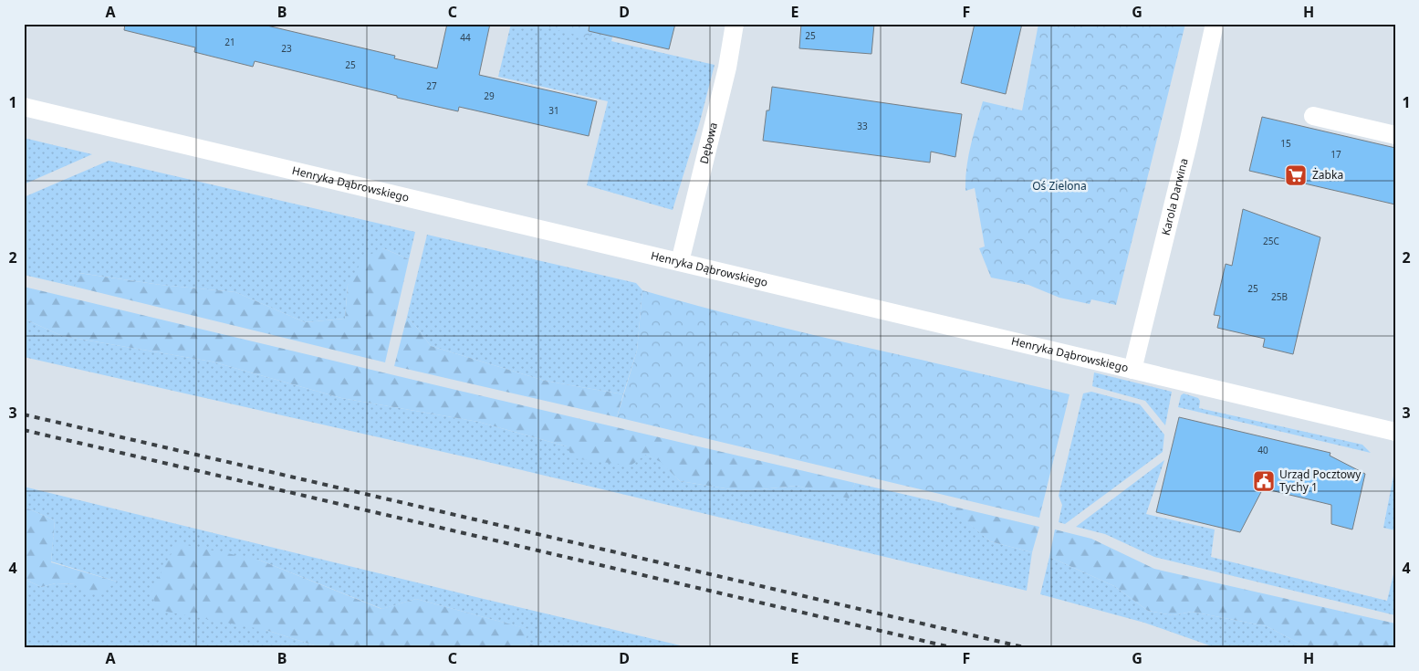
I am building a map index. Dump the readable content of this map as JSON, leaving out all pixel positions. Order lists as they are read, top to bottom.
{
  "streets": {
    "street": ["Dębowa", "Henryka Dąbrowskiego", "Karola Darwina"]
  },
  "crossings": [
    ["Dębowa", "Henryka Dąbrowskiego"],
    ["Henryka Dąbrowskiego", "Karola Darwina"]
  ],
  "parks": ["Oś Zielona"],
  "places": {
    "supermarket": ["Żabka"],
    "public building": ["Urząd Pocztowy Tychy 1"]
  },
  "house_numbers": [
    "25",
    "44",
    "21",
    "23",
    "25",
    "27",
    "29",
    "31",
    "33",
    "15",
    "17",
    "25C",
    "25",
    "25B",
    "40"
  ],
  "grid": {
    "columns": [
      "A",
      "B",
      "C",
      "D",
      "E",
      "F",
      "G",
      "H"
    ],
    "rows": [
      "1",
      "2",
      "3",
      "4"
    ]
  }
}
